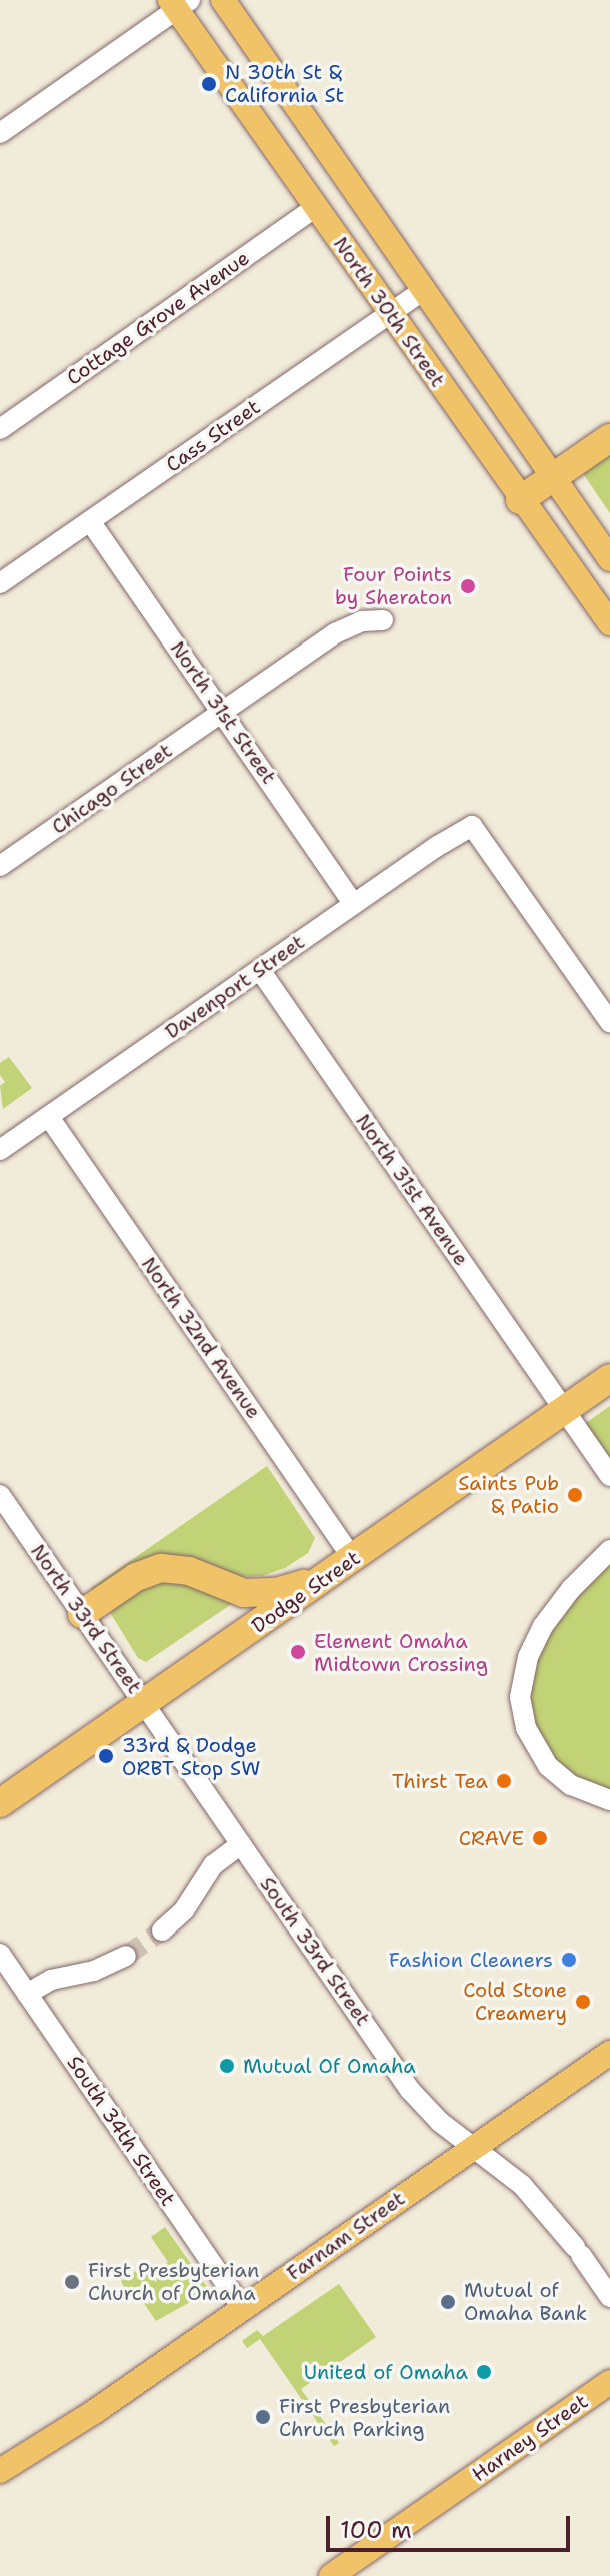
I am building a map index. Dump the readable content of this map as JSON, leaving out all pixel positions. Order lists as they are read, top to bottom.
{
  "streets": {
    "highway": ["Dodge Street"],
    "main road": ["North 30th Street", "Farnam Street", "Harney Street"],
    "street": [
      "Cottage Grove Avenue",
      "Cass Street",
      "North 31st Street",
      "Chicago Street",
      "Davenport Street",
      "North 31st Avenue",
      "North 32nd Avenue",
      "North 33rd Street",
      "South 33rd Street",
      "South 34th Street"
    ]
  },
  "crossings": [
    ["North 30th Street", "Cottage Grove Avenue"],
    ["North 30th Street", "Cass Street"],
    ["Cass Street", "North 31st Street"],
    ["North 31st Street", "Chicago Street"],
    ["North 31st Street", "Davenport Street"],
    ["Davenport Street", "North 31st Avenue"],
    ["Davenport Street", "North 32nd Avenue"],
    ["North 31st Avenue", "Dodge Street"],
    ["North 32nd Avenue", "Dodge Street"],
    ["Dodge Street", "North 33rd Street"],
    ["Dodge Street", "South 33rd Street"],
    ["North 33rd Street", "South 33rd Street"],
    ["South 33rd Street", "Farnam Street"],
    ["South 34th Street", "Farnam Street"]
  ],
  "places": [
    "N 30th St & California St",
    "Four Points by Sheraton",
    "Saints Pub & Patio",
    "Element Omaha Midtown Crossing",
    "33rd & Dodge ORBT Stop SW",
    "Thirst Tea",
    "CRAVE",
    "Fashion Cleaners",
    "Cold Stone Creamery",
    "Mutual Of Omaha",
    "First Presbyterian Church of Omaha",
    "Mutual of Omaha Bank",
    "United of Omaha",
    "First Presbyterian Chruch Parking"
  ],
  "scale_bar": "100 m"
}
